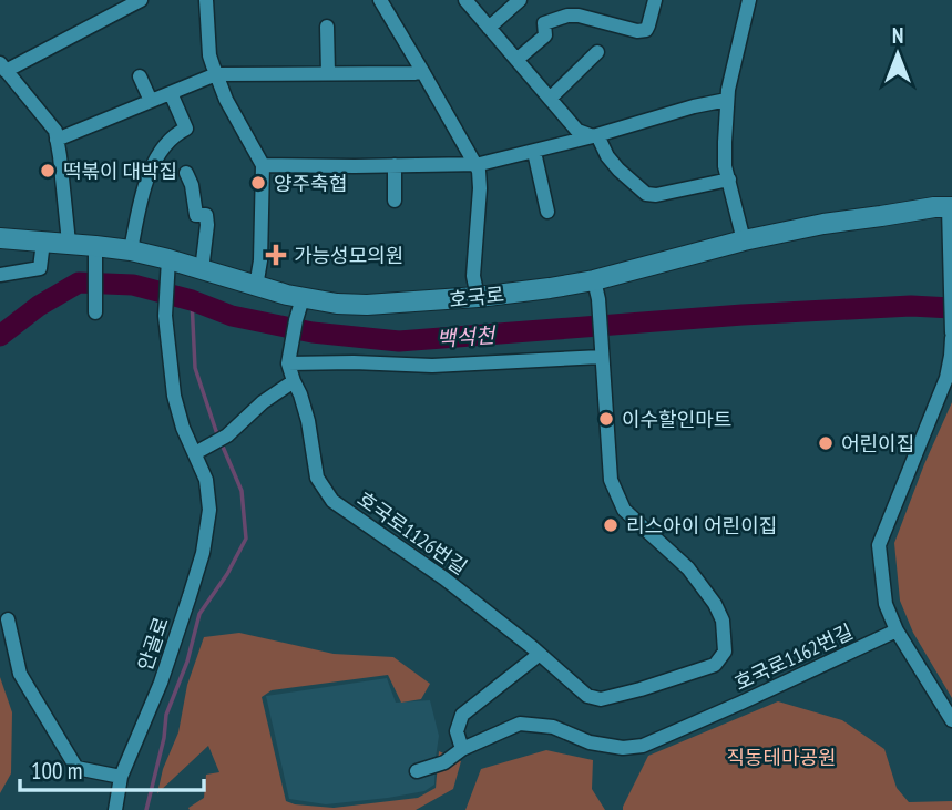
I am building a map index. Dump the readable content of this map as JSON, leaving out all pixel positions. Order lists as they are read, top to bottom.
{
  "streets": {
    "street": [
      "호국로",
      "호국로1126번길",
      "안골로",
      "호국로1162번길"
    ]
  },
  "crossings": [
    ["호국로", "안골로"]
  ],
  "water": ["백석천"],
  "parks": ["직동테마공원"],
  "places": {
    "other": [
      "떡볶이 대박집",
      "양주축협",
      "이수할인마트",
      "어린이집",
      "리스아이 어린이집"
    ],
    "health": ["가능성모의원"]
  },
  "scale_bar": "100 m",
  "north": "top"
}
